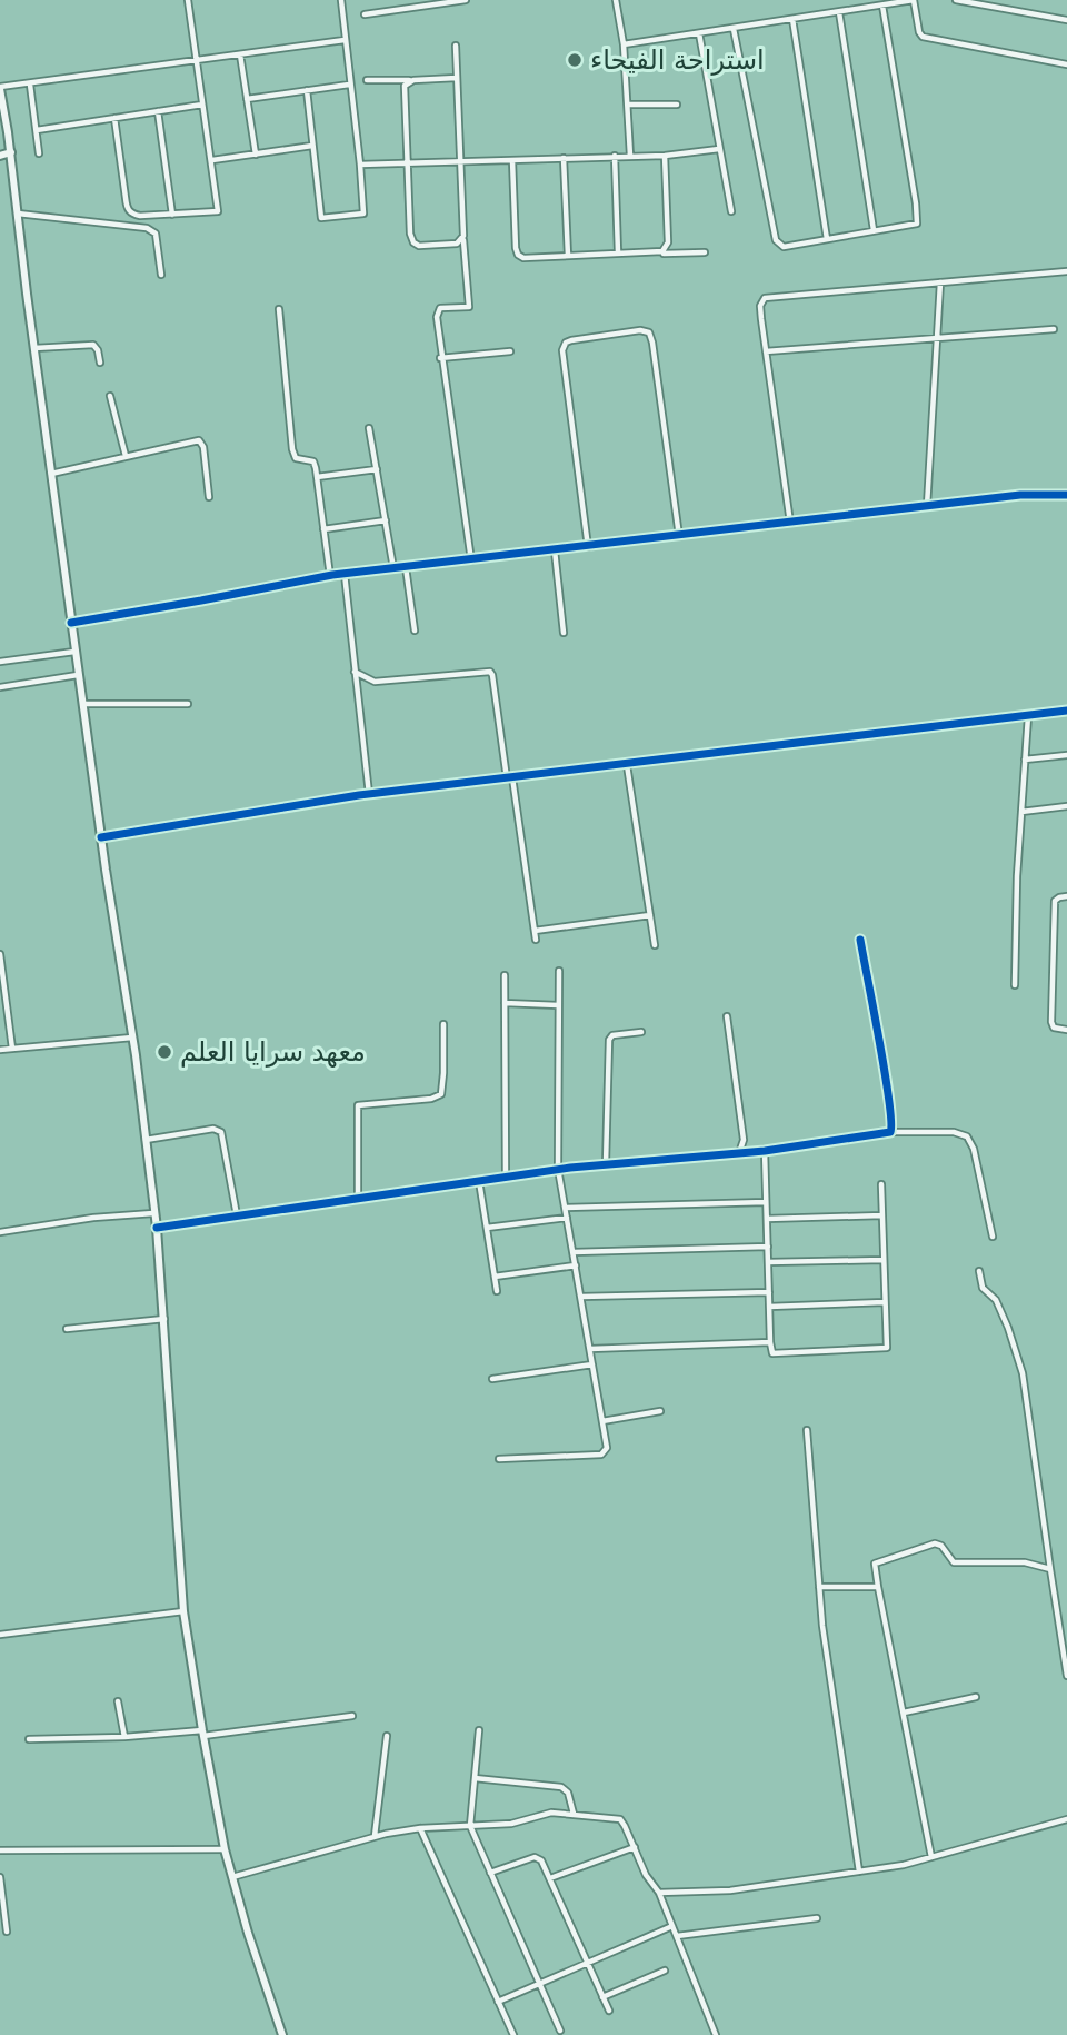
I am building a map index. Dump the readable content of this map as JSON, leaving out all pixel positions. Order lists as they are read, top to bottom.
{
  "places": ["استراحة الفيحاء", "معهد سرايا العلم"]
}
